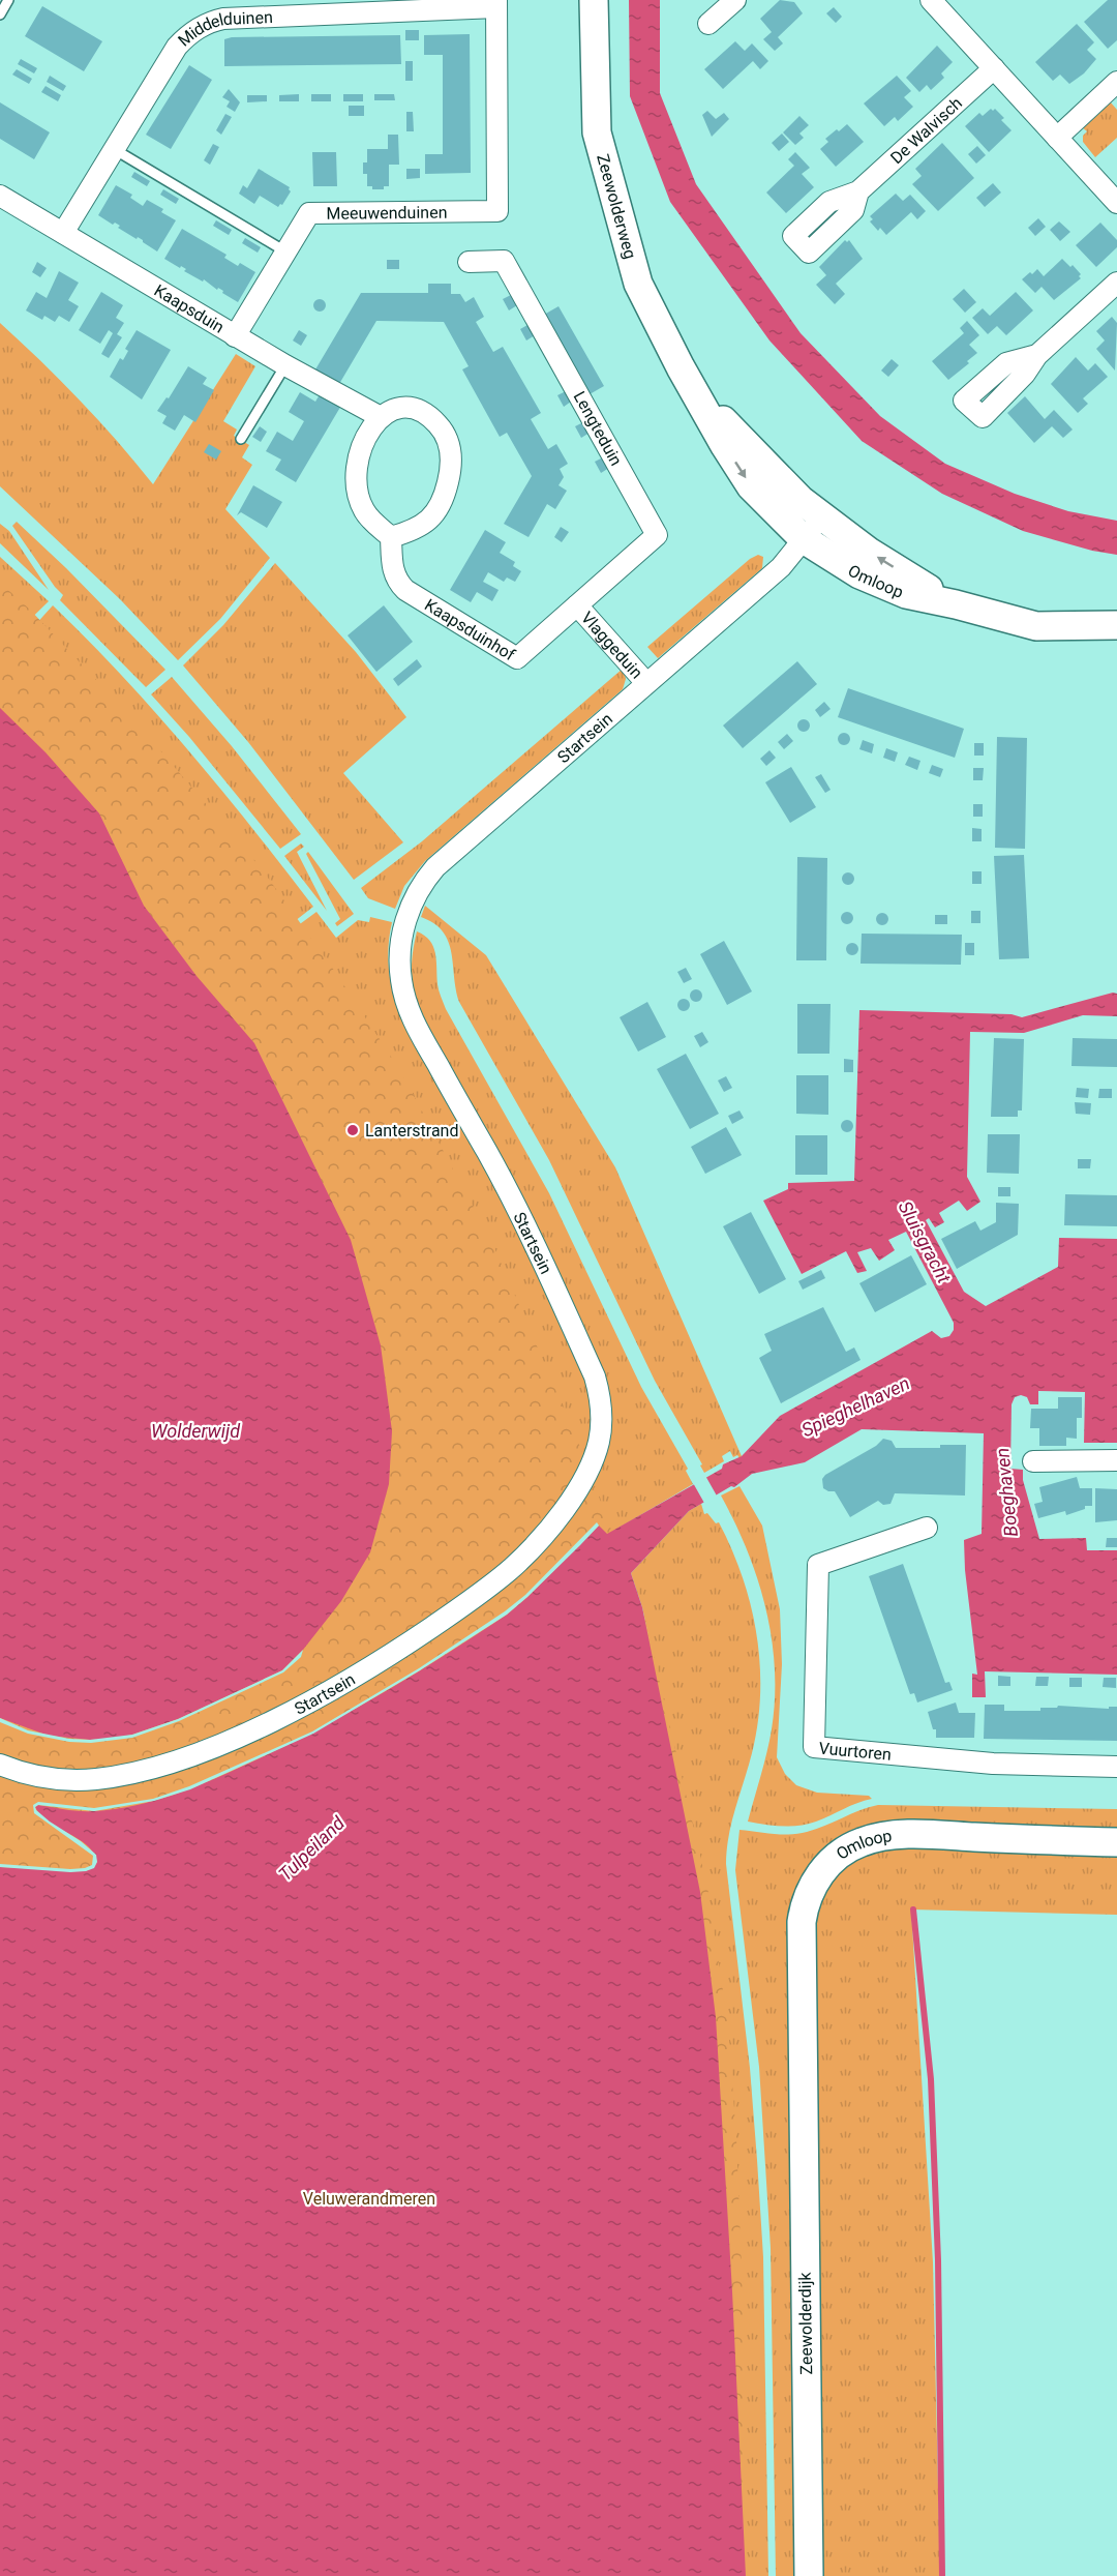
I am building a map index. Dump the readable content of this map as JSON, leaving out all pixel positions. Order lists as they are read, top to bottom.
{
  "streets": {
    "main road": ["Zeewolderweg", "Omloop", "Zeewolderdijk"],
    "street": [
      "Middelduinen",
      "De Walvisch",
      "Meeuwenduinen",
      "Kaapsduin",
      "Lengteduin",
      "Kaapsduinhof",
      "Vlaggeduin",
      "Startsein",
      "Vuurtoren"
    ]
  },
  "crossings": [
    ["Middelduinen", "Meeuwenduinen"],
    ["Middelduinen", "Kaapsduin"],
    ["Zeewolderweg", "Omloop"],
    ["Zeewolderweg", "Startsein"],
    ["Meeuwenduinen", "Kaapsduin"],
    ["Kaapsduin", "Kaapsduinhof"],
    ["Lengteduin", "Kaapsduinhof"],
    ["Lengteduin", "Vlaggeduin"],
    ["Omloop", "Startsein"],
    ["Omloop", "Zeewolderdijk"],
    ["Kaapsduinhof", "Vlaggeduin"],
    ["Vlaggeduin", "Startsein"]
  ],
  "water": [
    "Sluisgracht",
    "Spieghelhaven",
    "Wolderwijd",
    "Boeghaven",
    "Tulpeiland"
  ],
  "parks": ["Veluwerandmeren"],
  "places": ["Lanterstrand"]
}
